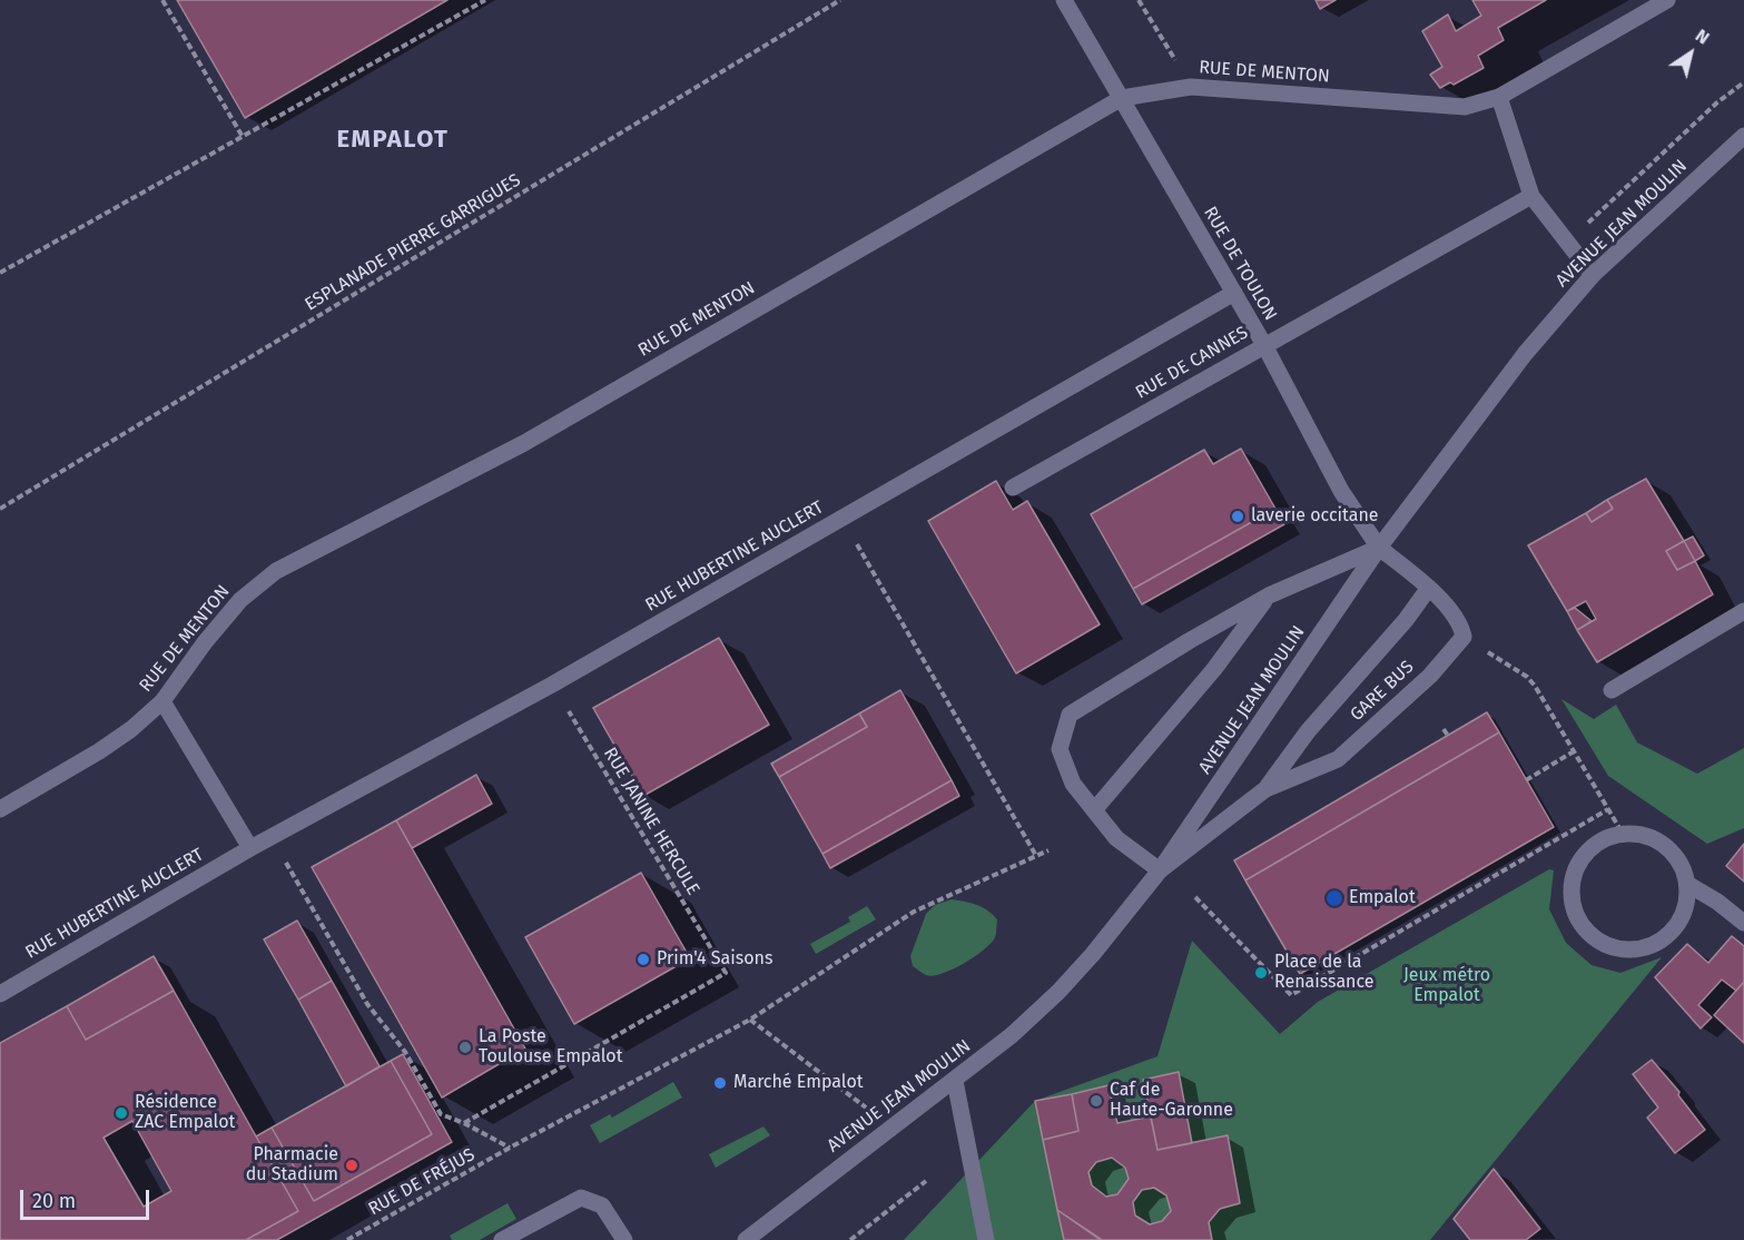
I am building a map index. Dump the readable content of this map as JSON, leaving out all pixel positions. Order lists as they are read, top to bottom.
{
  "streets": {
    "street": [
      "RUE DE MENTON",
      "AVENUE JEAN MOULIN",
      "RUE DE TOULON",
      "RUE DE CANNES",
      "RUE HUBERTINE AUCLERT",
      "GARE BUS"
    ],
    "path": ["ESPLANADE PIERRE GARRIGUES", "RUE JANINE HERCULE", "RUE DE FRÉJUS"]
  },
  "crossings": [
    ["RUE DE MENTON", "RUE DE TOULON"],
    ["AVENUE JEAN MOULIN", "RUE DE TOULON"],
    ["AVENUE JEAN MOULIN", "GARE BUS"],
    ["RUE DE TOULON", "RUE DE CANNES"],
    ["RUE DE TOULON", "RUE HUBERTINE AUCLERT"],
    ["RUE HUBERTINE AUCLERT", "RUE JANINE HERCULE"]
  ],
  "districts": ["EMPALOT"],
  "parks": ["Jeux métro Empalot"],
  "places": [
    "laverie occitane",
    "Empalot",
    "Prim'4 Saisons",
    "Place de la Renaissance",
    "La Poste Toulouse Empalot",
    "Marché Empalot",
    "Caf de Haute-Garonne",
    "Résidence ZAC Empalot",
    "Pharmacie du Stadium"
  ],
  "scale_bar": "20 m",
  "north": "top right"
}
